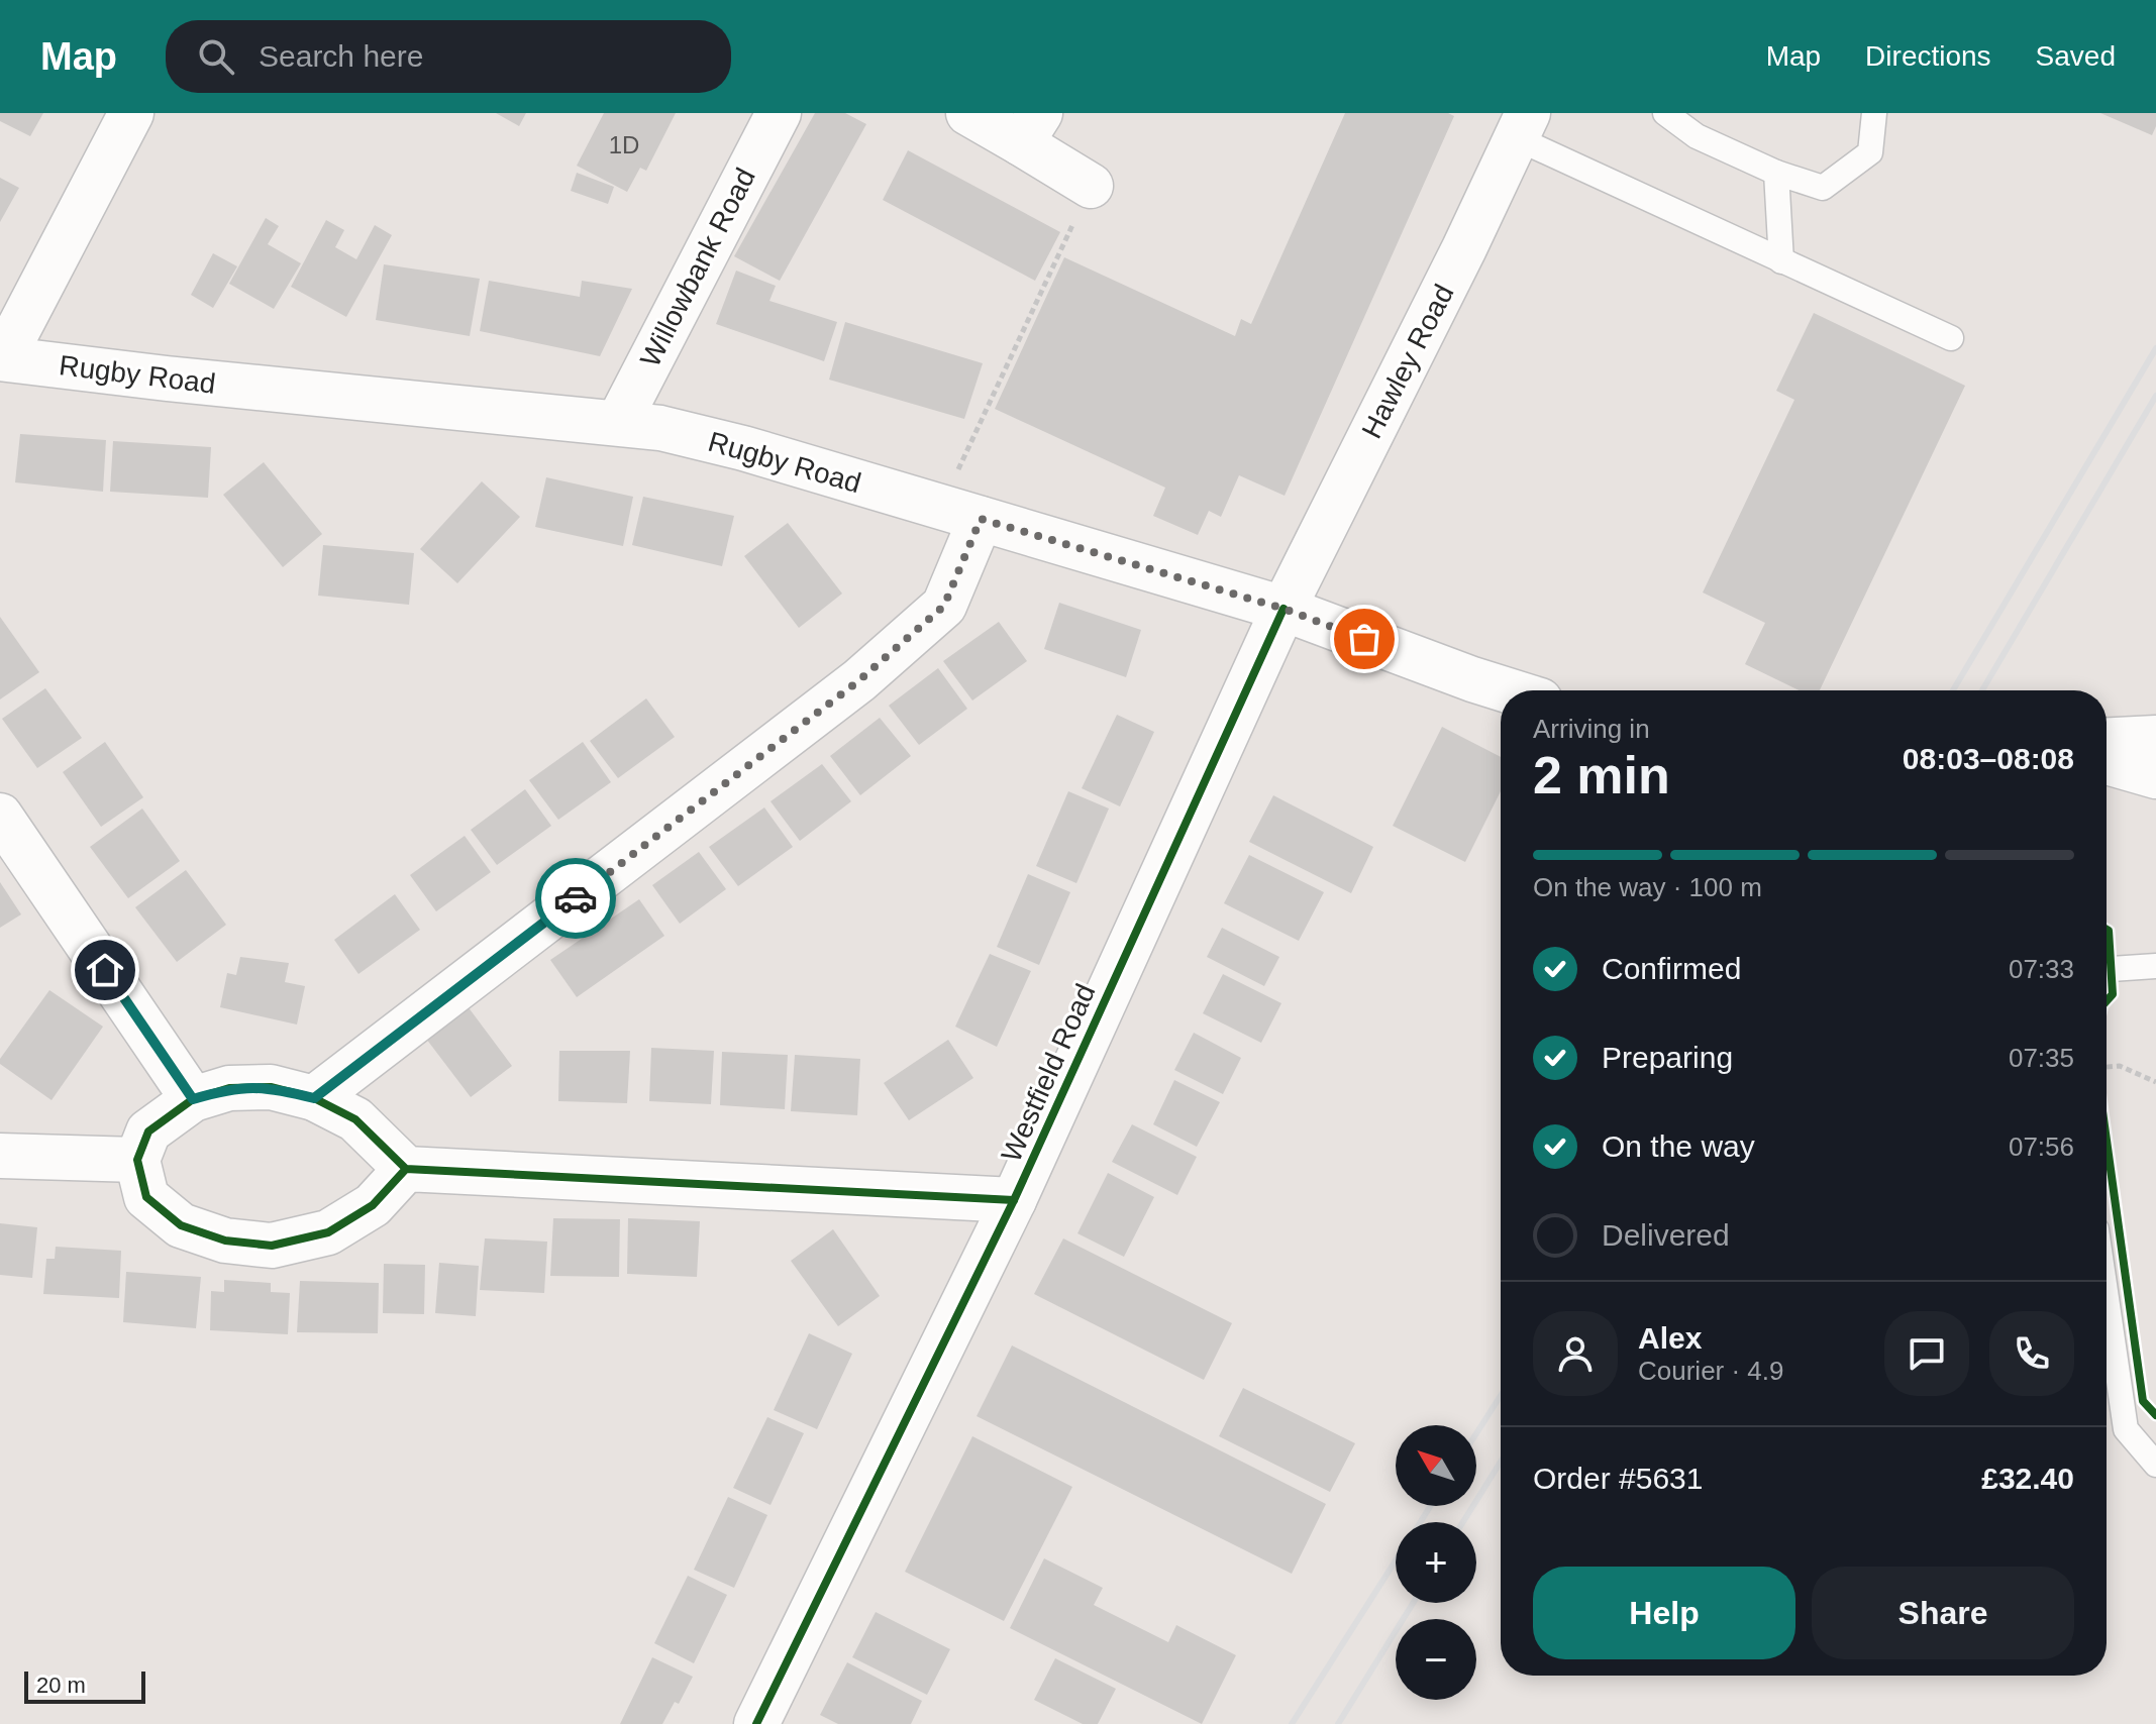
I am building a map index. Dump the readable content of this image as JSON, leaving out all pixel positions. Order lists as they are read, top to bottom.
{
  "streets": {
    "street": [
      "Willowbank Road",
      "Hawley Road",
      "Rugby Road",
      "Westfield Road"
    ]
  },
  "crossings": [
    ["Willowbank Road", "Rugby Road"],
    ["Hawley Road", "Rugby Road"],
    ["Hawley Road", "Westfield Road"],
    ["Rugby Road", "Westfield Road"]
  ],
  "house_numbers": ["1D"],
  "scale_bar": "20 m",
  "north": "top left",
  "page": {
    "header": "Map",
    "search": "Search here",
    "nav": ["Map", "Directions", "Saved"],
    "heading": ["2 min", "Arriving in", "08:03–08:08"],
    "panel": [
      "Alex",
      "Courier · 4.9",
      "Order #5631",
      "£32.40"
    ],
    "bar": "On the way · 100 m",
    "list": [
      ["Confirmed", "07:33"],
      ["Preparing", "07:35"],
      ["On the way", "07:56"],
      "Delivered"
    ],
    "map_buttons": ["+", "−"],
    "buttons": ["Help", "Share"],
    "scale": "20 m"
  }
}
